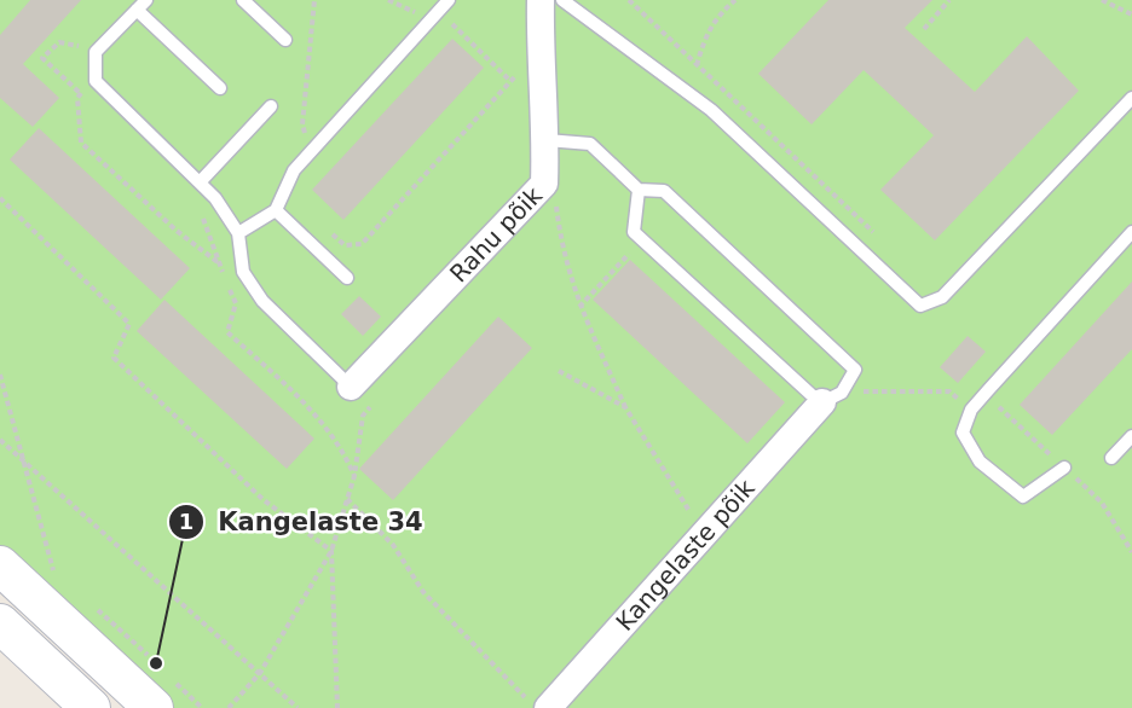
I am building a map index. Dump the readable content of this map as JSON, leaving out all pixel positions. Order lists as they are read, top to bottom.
{
  "streets": {
    "street": ["Rahu põik", "Kangelaste põik"]
  },
  "places": ["Kangelaste 34"]
}
